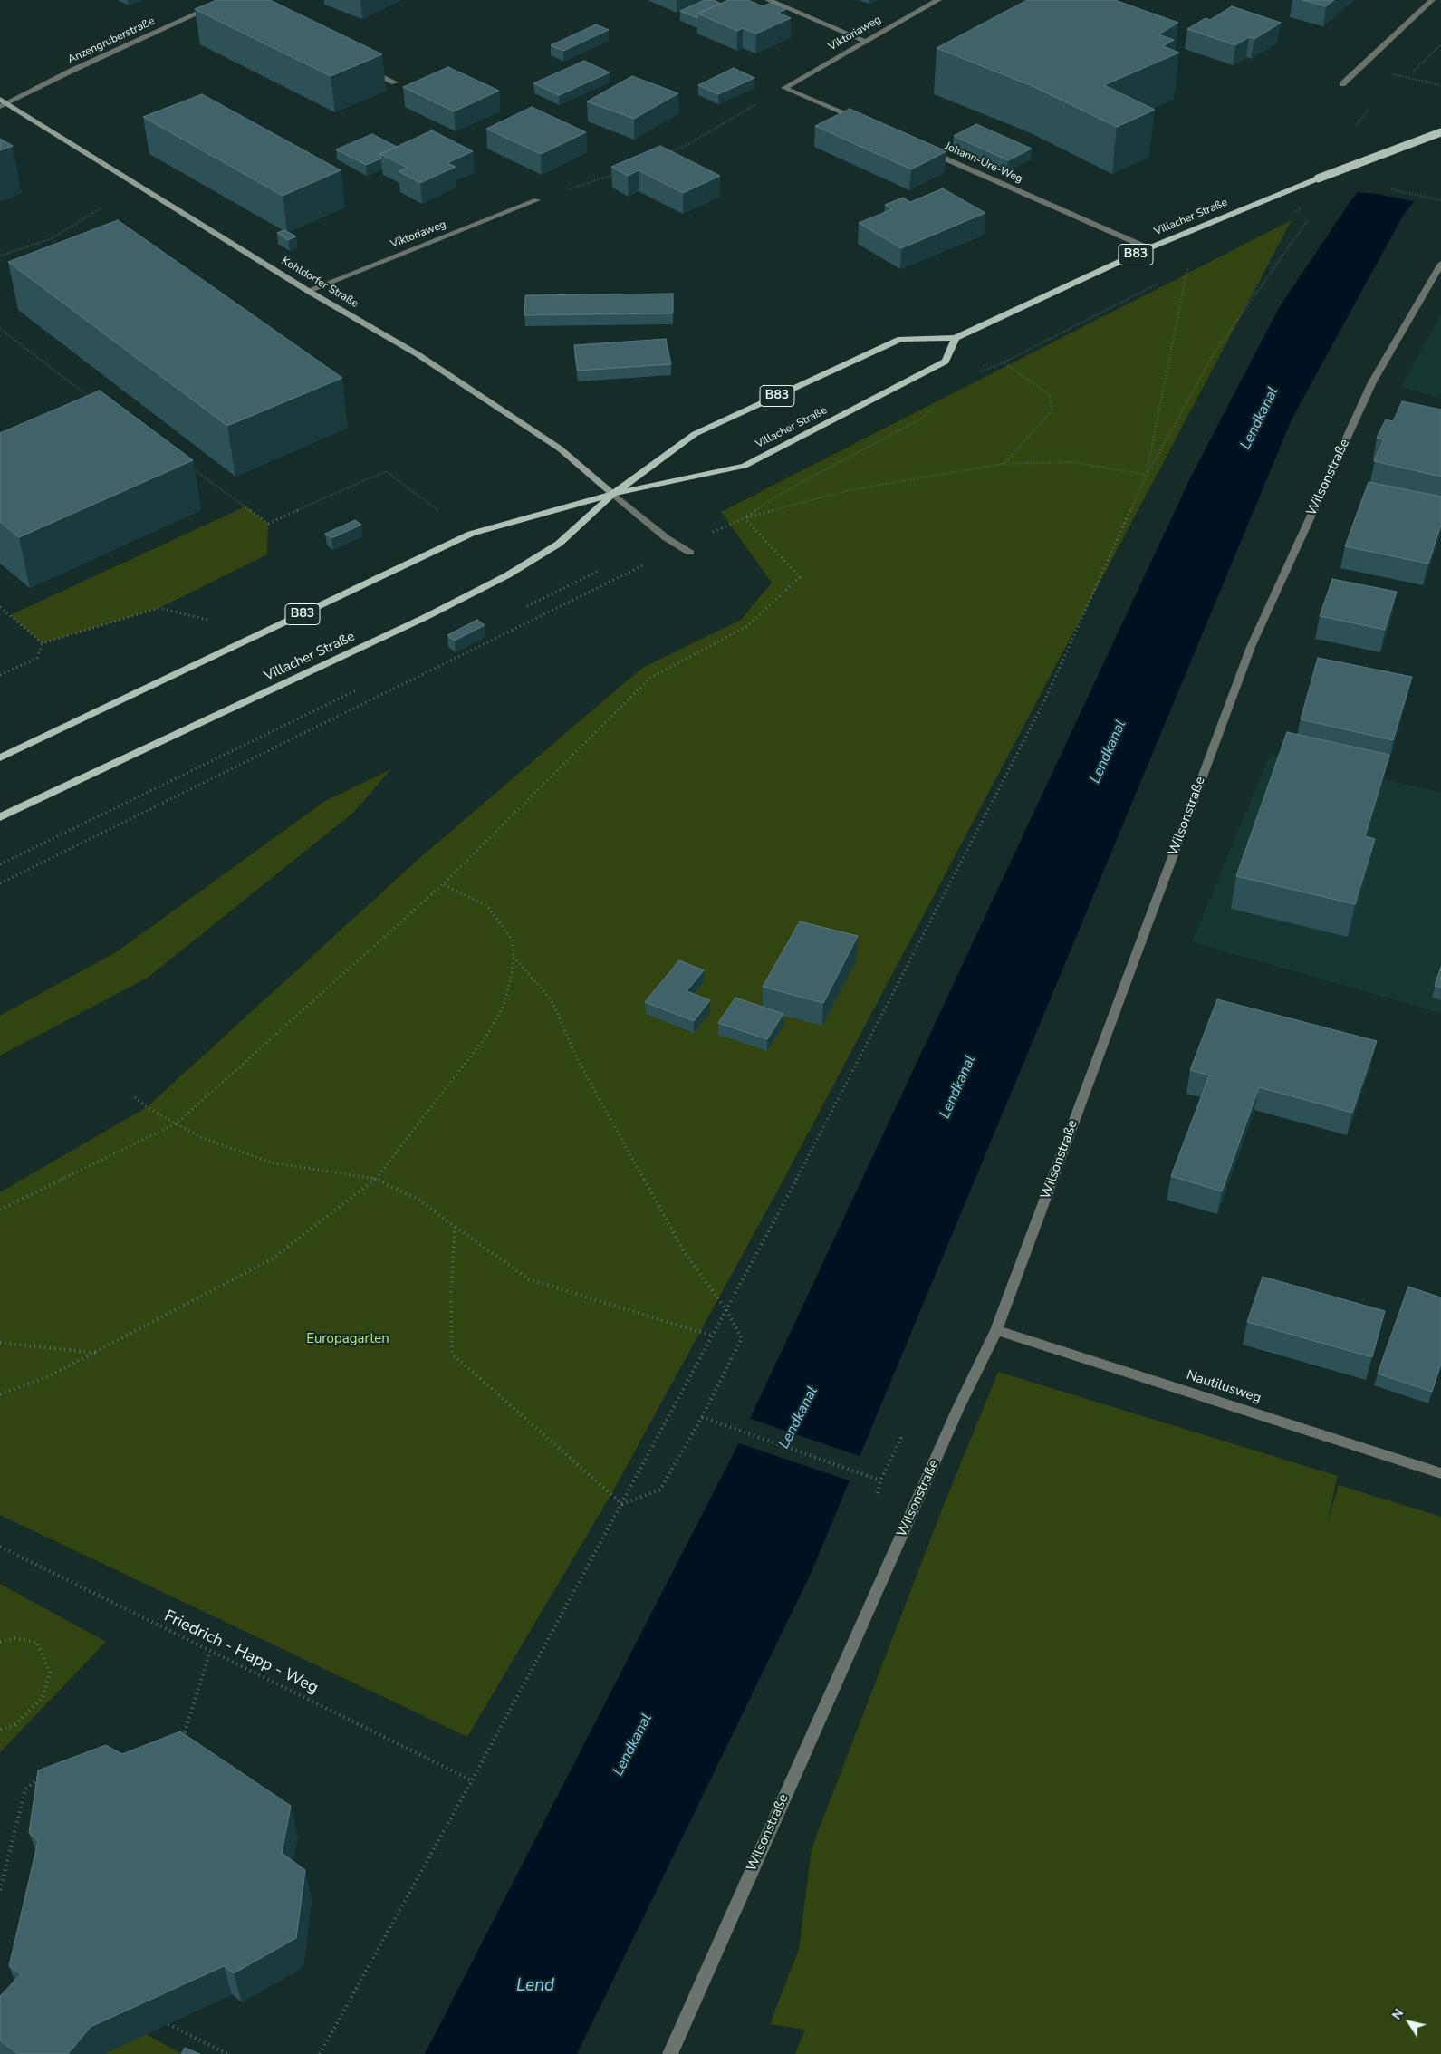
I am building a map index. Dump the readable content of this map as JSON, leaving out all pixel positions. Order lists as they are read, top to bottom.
{
  "streets": {
    "main road": ["Villacher Straße", "B83"],
    "street": [
      "Viktoriaweg",
      "Anzengruberstraße",
      "Johann-Ure-Weg",
      "Kohldorfer Straße",
      "Wilsonstraße",
      "Nautilusweg"
    ],
    "path": ["Friedrich - Happ - Weg"]
  },
  "crossings": [
    ["Viktoriaweg", "Kohldorfer Straße"],
    ["Anzengruberstraße", "Kohldorfer Straße"],
    ["Johann-Ure-Weg", "Villacher Straße"],
    ["Villacher Straße", "Kohldorfer Straße"],
    ["Wilsonstraße", "Nautilusweg"]
  ],
  "water": ["Lendkanal", "Lend"],
  "parks": ["Europagarten"],
  "north": "top left"
}
